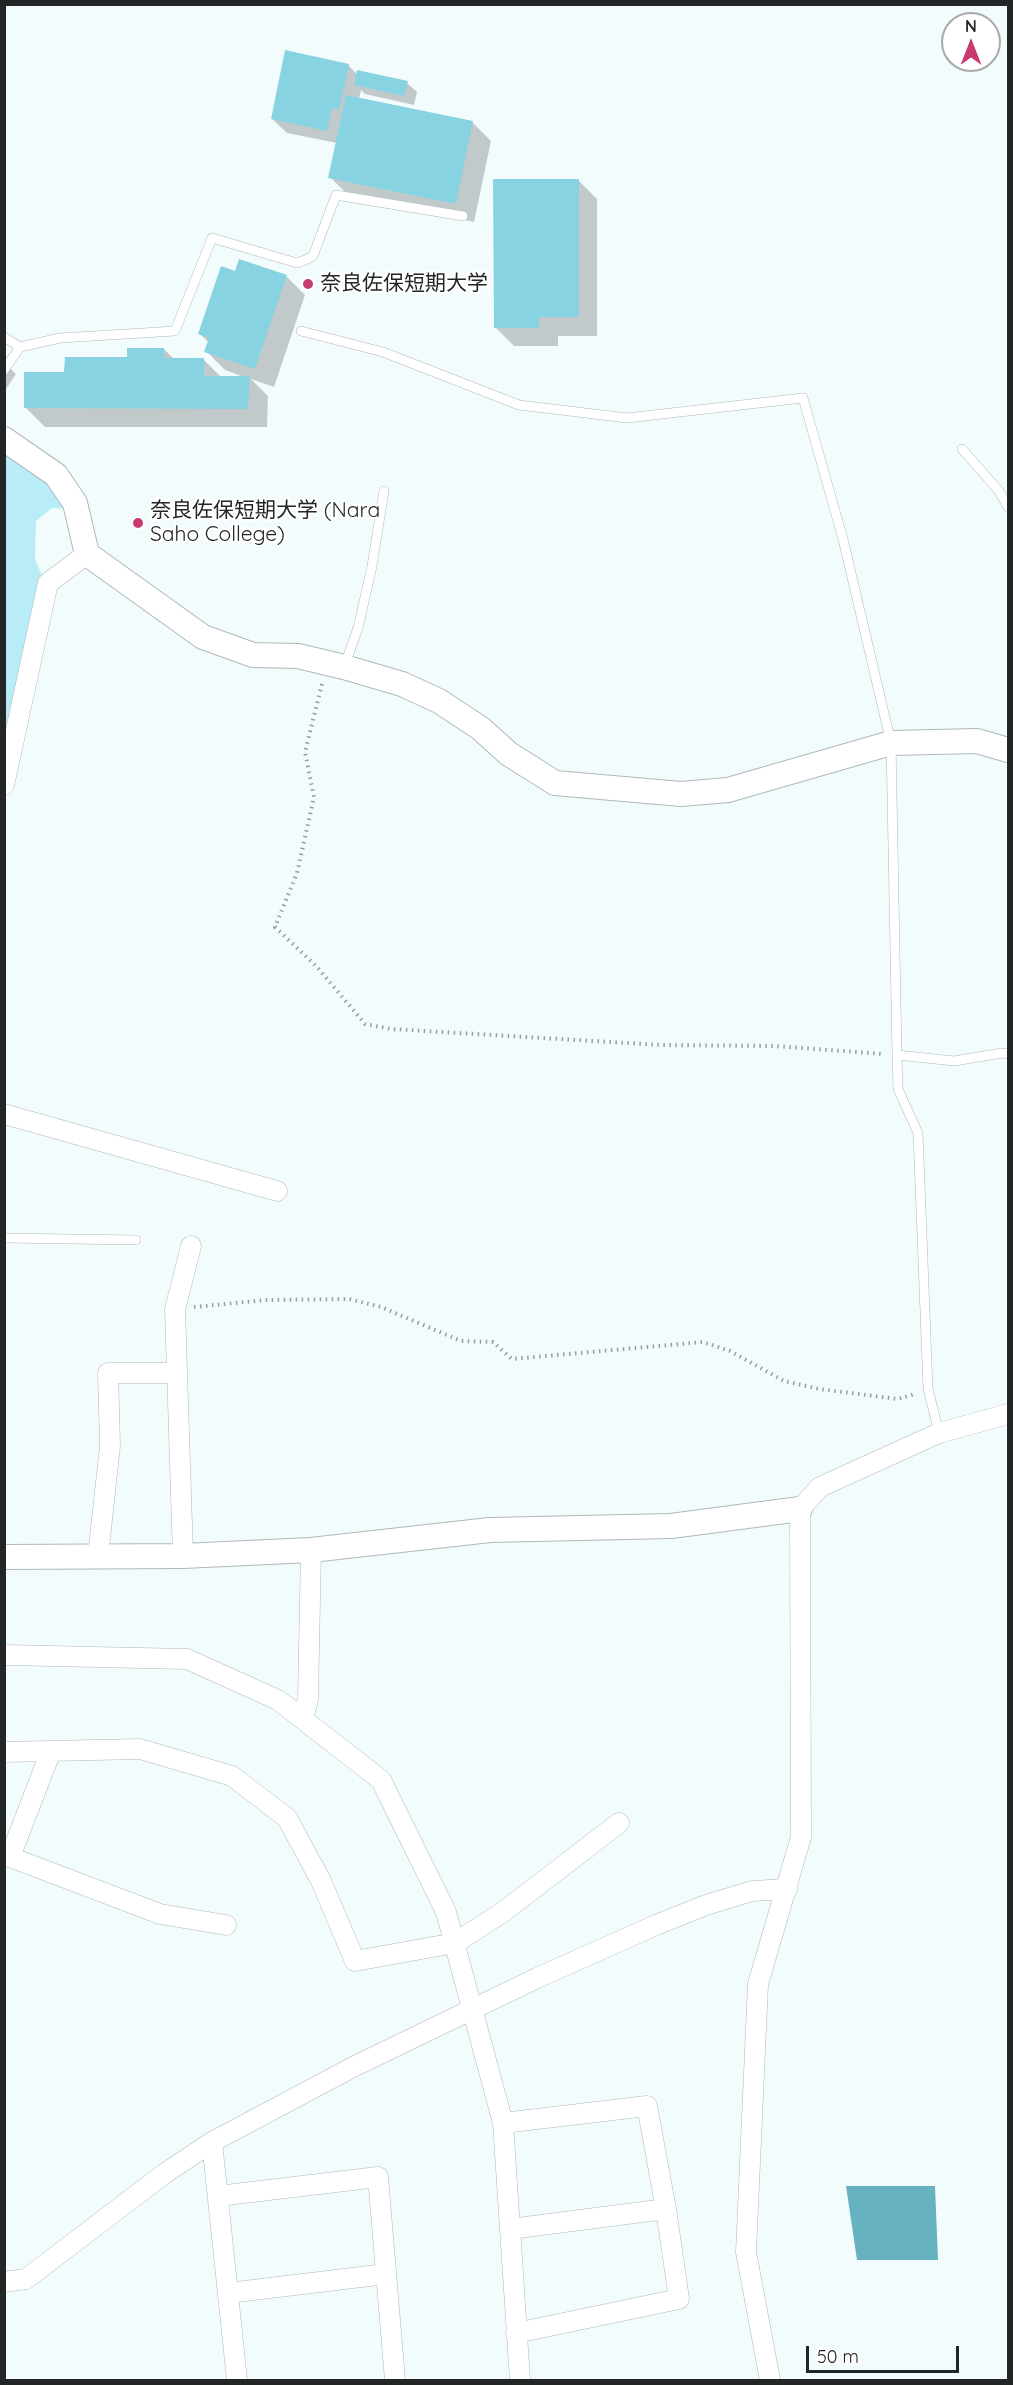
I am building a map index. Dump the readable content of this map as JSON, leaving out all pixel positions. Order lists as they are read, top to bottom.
{
  "places": ["奈良佐保短期大学", "奈良佐保短期大学 (Nara Saho College)"],
  "scale_bar": "50 m",
  "north": "top"
}
